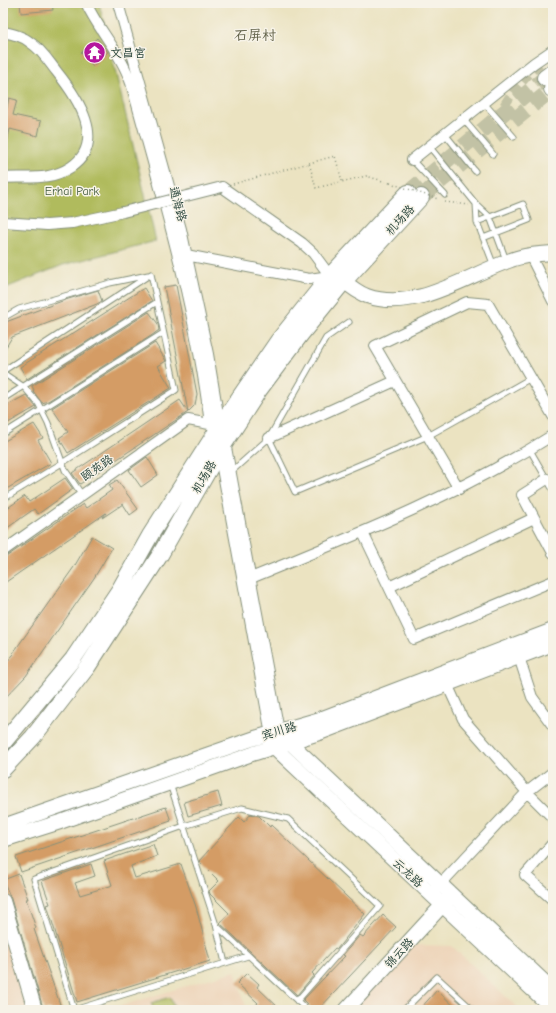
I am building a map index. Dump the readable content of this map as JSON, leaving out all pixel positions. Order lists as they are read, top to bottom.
{
  "streets": {
    "main road": [
      "机场路",
      "宾川路",
      "云龙路",
      "锦云路"
    ],
    "street": ["通海路", "颐苑路"]
  },
  "crossings": [
    ["通海路", "机场路"],
    ["通海路", "颐苑路"],
    ["机场路", "颐苑路"],
    ["宾川路", "云龙路"],
    ["云龙路", "锦云路"]
  ],
  "districts": ["石屏村"],
  "parks": ["Erhai Park"],
  "places": {
    "temple": ["文昌宫"]
  }
}
